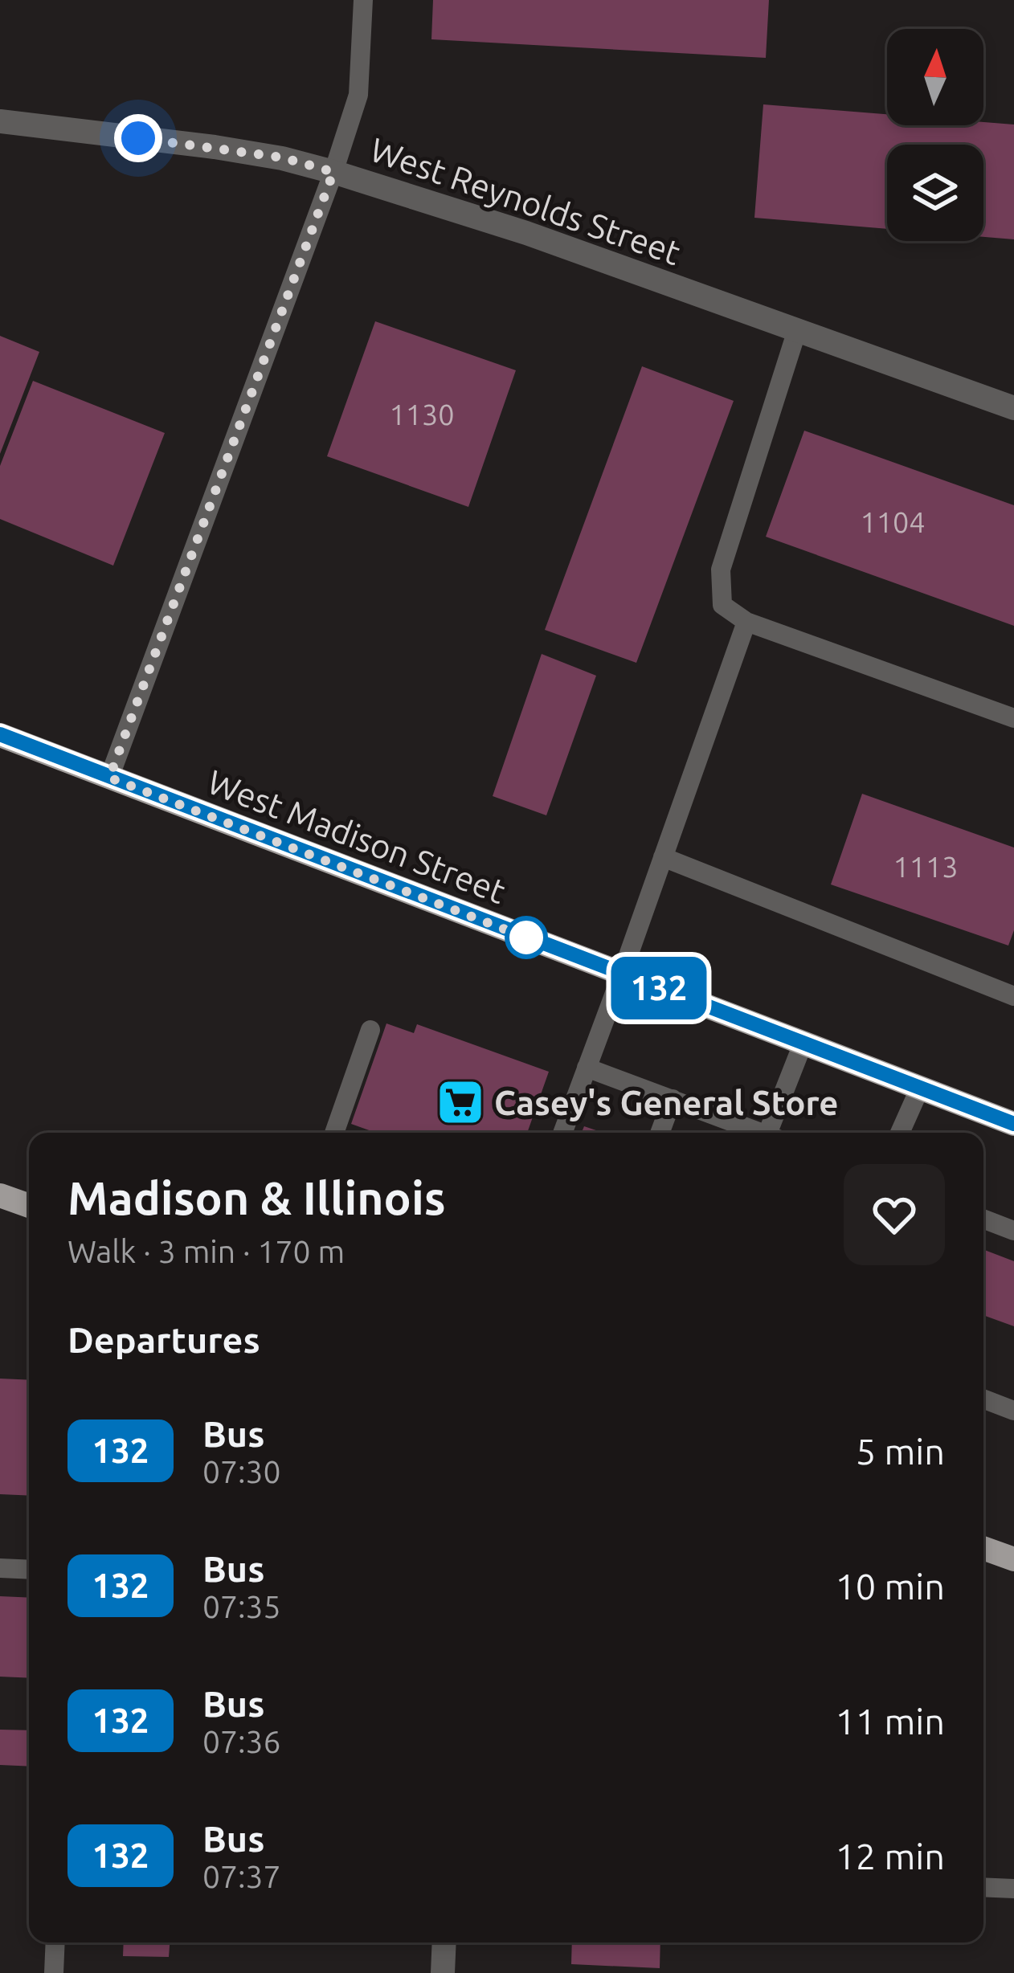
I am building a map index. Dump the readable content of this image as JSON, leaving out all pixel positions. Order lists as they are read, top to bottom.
{
  "streets": {
    "main road": ["West Madison Street"],
    "street": ["West Reynolds Street"]
  },
  "places": {
    "supermarket": ["Casey's General Store"]
  },
  "lines": ["bus line 132"],
  "house_numbers": ["1130", "1104", "1113"],
  "north": "top",
  "page": {
    "on_map": "132",
    "heading": [
      ["Madison & Illinois", "Walk · 3 min · 170 m"],
      "Departures"
    ],
    "list": [
      {
        "mark": "132",
        "name": "Bus",
        "note": "07:30",
        "value": "5 min"
      },
      {
        "mark": "132",
        "name": "Bus",
        "note": "07:35",
        "value": "10 min"
      },
      {
        "mark": "132",
        "name": "Bus",
        "note": "07:36",
        "value": "11 min"
      },
      {
        "mark": "132",
        "name": "Bus",
        "note": "07:37",
        "value": "12 min"
      }
    ]
  }
}
